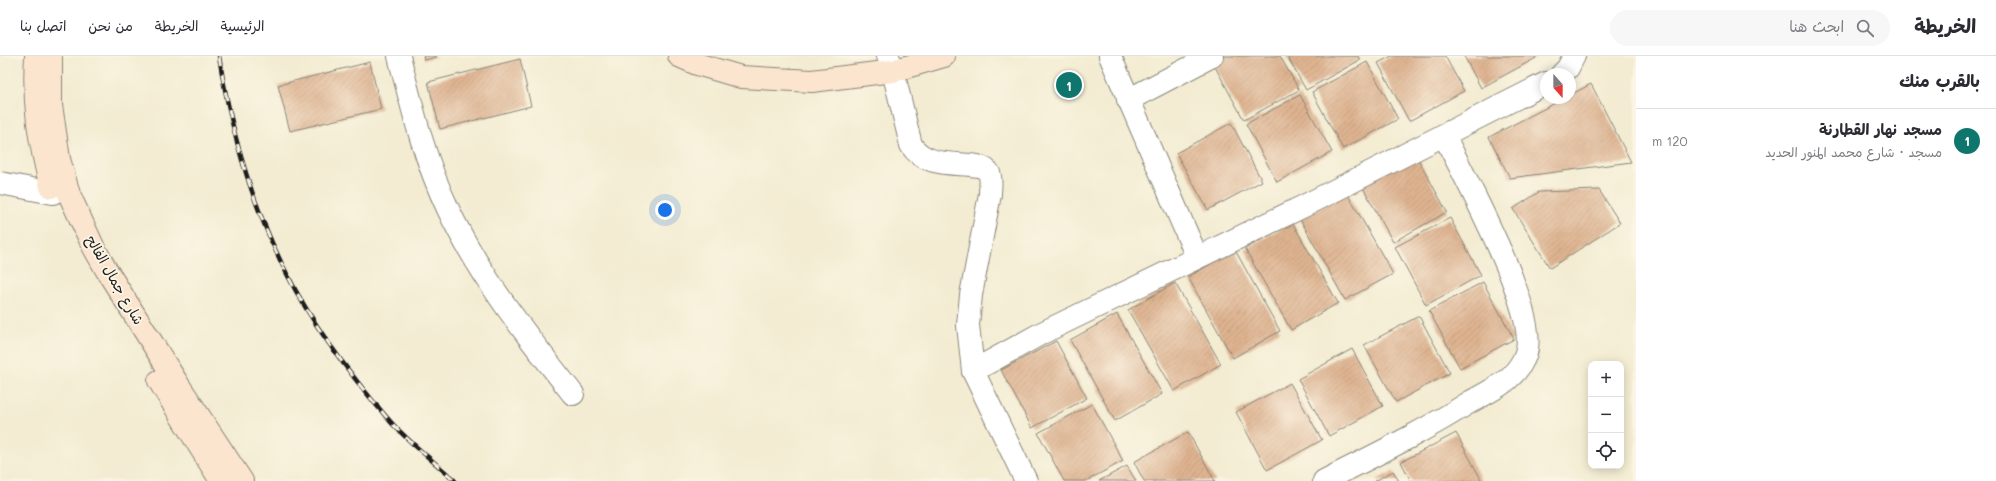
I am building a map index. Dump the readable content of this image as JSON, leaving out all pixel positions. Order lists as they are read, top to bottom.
{
  "streets": {
    "street": ["شارع جمال الفالح"]
  },
  "north": "bottom",
  "page": {
    "header": "الخريطة",
    "search": "ابحث هنا",
    "nav": [
      "الرئيسية",
      "الخريطة",
      "من نحن",
      "اتصل بنا"
    ],
    "heading": "بالقرب منك",
    "pins": "1",
    "list": [
      {
        "mark": "1",
        "name": "مسجد نهار القطارنة",
        "note": "مسجد · شارع محمد المنور الحديد",
        "value": "120 m"
      }
    ],
    "map_buttons": ["+", "−"]
  }
}
